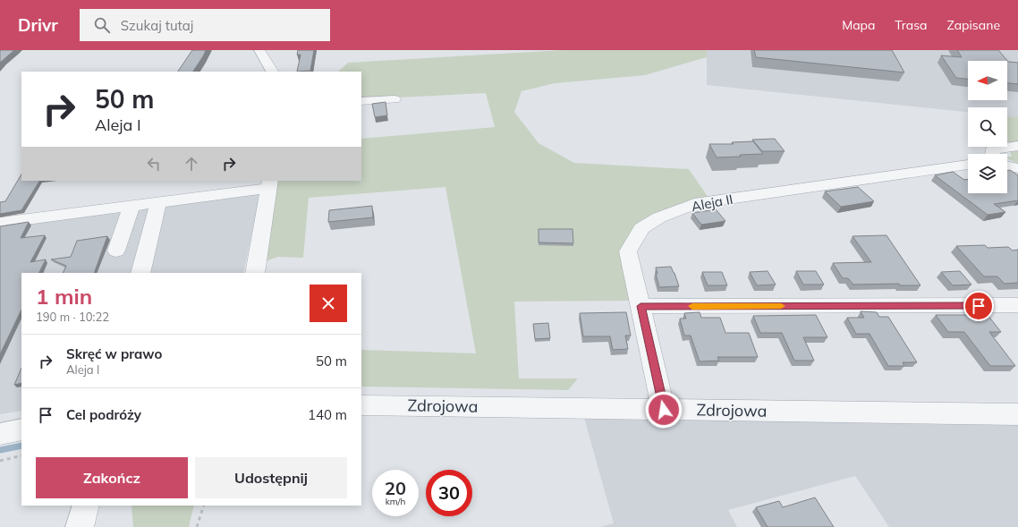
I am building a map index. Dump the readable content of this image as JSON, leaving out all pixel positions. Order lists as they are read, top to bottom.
{
  "streets": {
    "street": ["Aleja II", "Zdrojowa"]
  },
  "crossings": [
    ["Aleja II", "Zdrojowa"]
  ],
  "north": "left",
  "page": {
    "header": "Drivr",
    "search": "Szukaj tutaj",
    "nav": ["Mapa", "Trasa", "Zapisane"],
    "turn": ["50 m", "Aleja I"],
    "heading": ["1 min", "190 m · 10:22"],
    "list": [
      {
        "name": "Skręć w prawo",
        "note": "Aleja I",
        "value": "50 m"
      },
      {
        "name": "Cel podróży",
        "value": "140 m"
      }
    ],
    "buttons": ["Zakończ", "Udostępnij"],
    "speed": "20 km/h",
    "limit": "30"
  }
}
